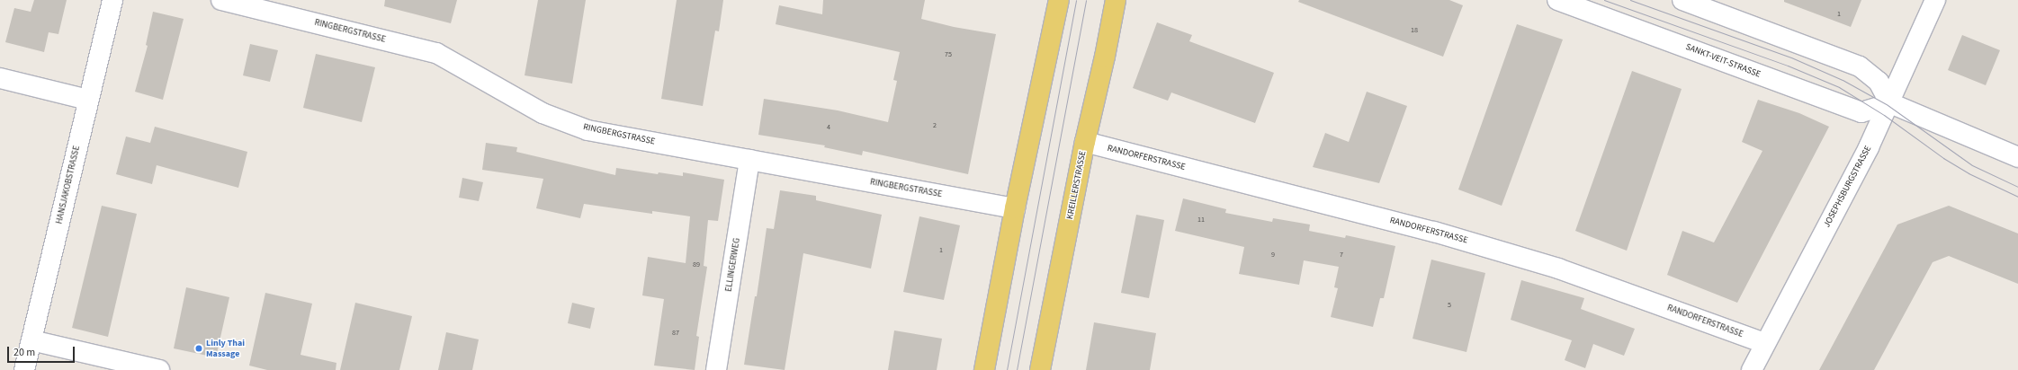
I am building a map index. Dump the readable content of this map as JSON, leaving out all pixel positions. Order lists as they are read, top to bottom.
{
  "streets": {
    "main road": ["KREILLERSTRASSE"],
    "street": [
      "RINGBERGSTRASSE",
      "SANKT-VEIT-STRASSE",
      "RANDORFERSTRASSE",
      "HANSJAKOBSTRASSE",
      "JOSEPHSBURGSTRASSE",
      "ELLINGERWEG"
    ]
  },
  "crossings": [
    ["RINGBERGSTRASSE", "ELLINGERWEG"],
    ["SANKT-VEIT-STRASSE", "JOSEPHSBURGSTRASSE"],
    ["RANDORFERSTRASSE", "KREILLERSTRASSE"],
    ["RANDORFERSTRASSE", "JOSEPHSBURGSTRASSE"]
  ],
  "places": ["Linly Thai Massage"],
  "house_numbers": [
    "1",
    "18",
    "75",
    "2",
    "4",
    "11",
    "1",
    "9",
    "7",
    "89",
    "5",
    "87"
  ],
  "scale_bar": "20 m"
}
